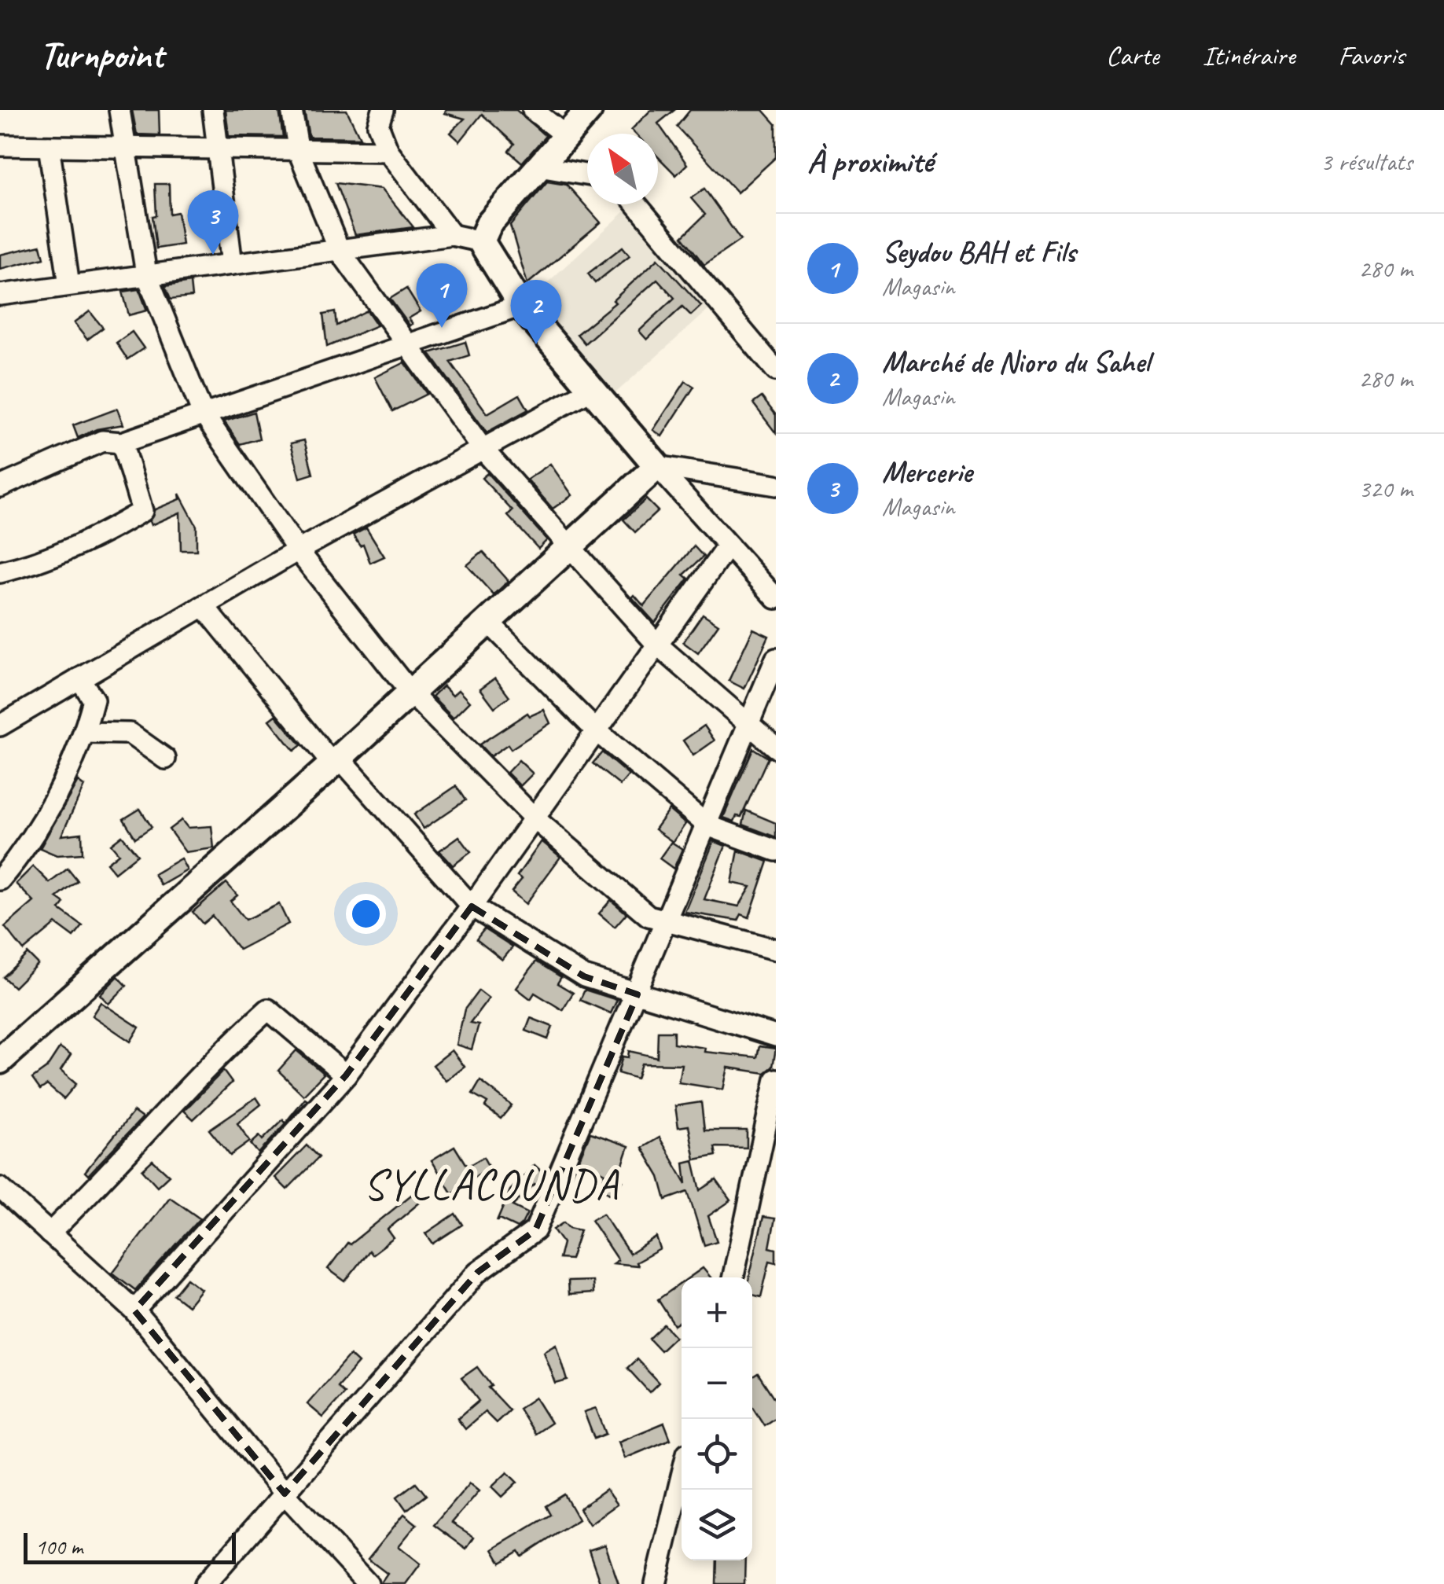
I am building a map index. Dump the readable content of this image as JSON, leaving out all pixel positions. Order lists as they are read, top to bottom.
{
  "districts": ["SYLLACOUNDA"],
  "scale_bar": "100 m",
  "north": "top left",
  "page": {
    "header": "Turnpoint",
    "nav": ["Carte", "Itinéraire", "Favoris"],
    "heading": ["À proximité", "3 résultats"],
    "pins": ["3", "1", "2"],
    "list": [
      {
        "mark": "1",
        "name": "Seydou BAH et Fils",
        "note": "Magasin",
        "value": "280 m"
      },
      {
        "mark": "2",
        "name": "Marché de Nioro du Sahel",
        "note": "Magasin",
        "value": "280 m"
      },
      {
        "mark": "3",
        "name": "Mercerie",
        "note": "Magasin",
        "value": "320 m"
      }
    ],
    "map_buttons": ["+", "−"],
    "scale": "100 m"
  }
}
